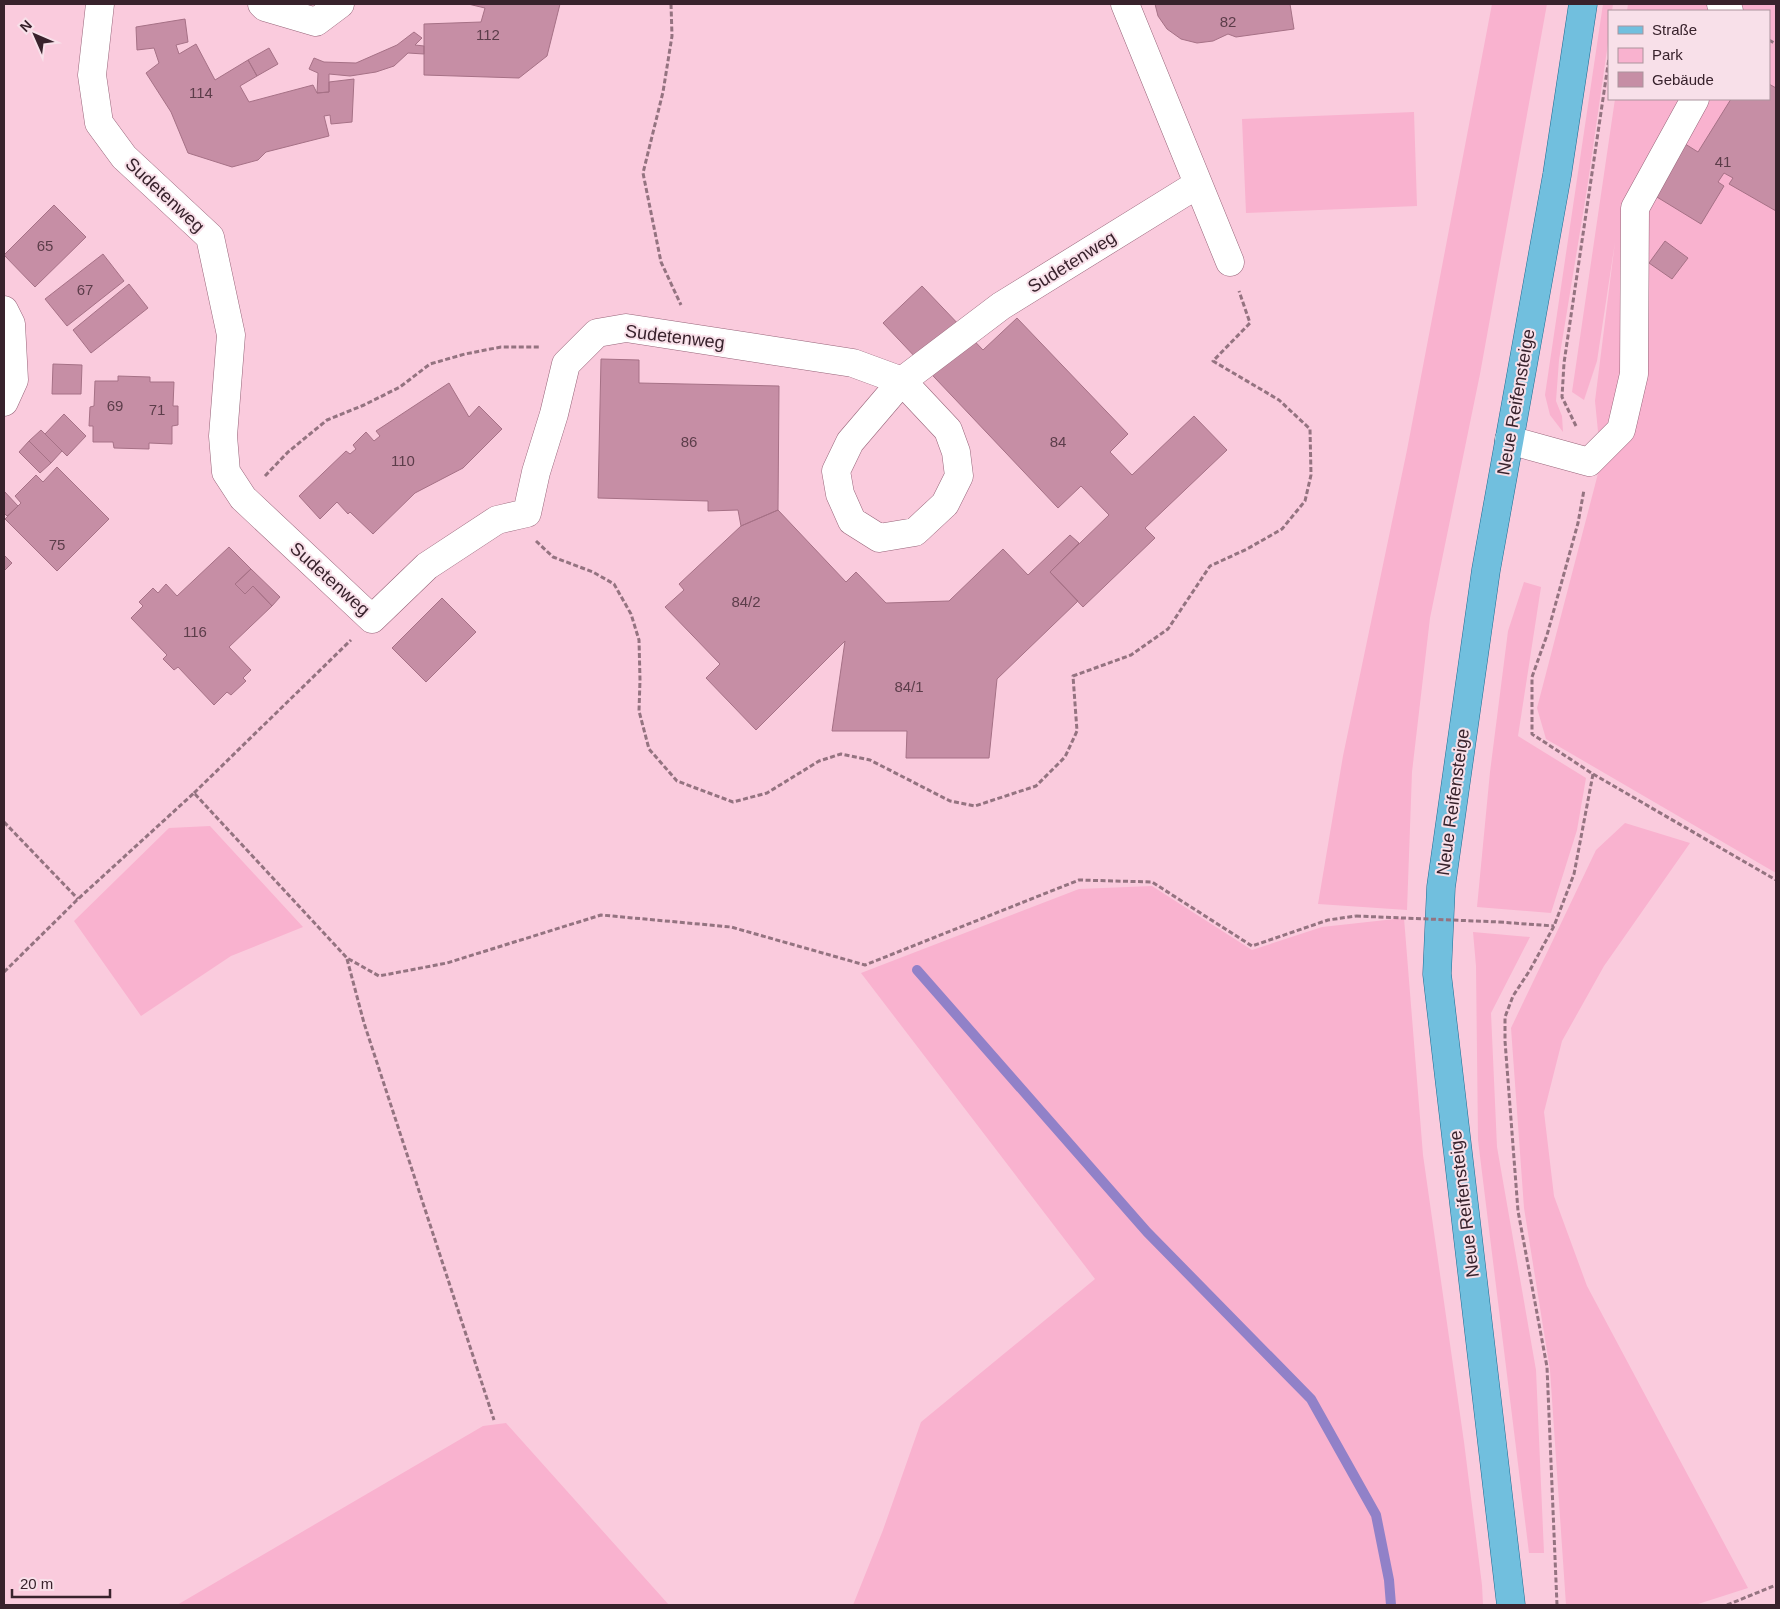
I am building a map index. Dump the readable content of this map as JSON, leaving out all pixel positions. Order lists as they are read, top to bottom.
{
  "streets": {
    "main road": ["Neue Reifensteige"],
    "street": ["Sudetenweg"]
  },
  "house_numbers": [
    "82",
    "112",
    "114",
    "41",
    "65",
    "67",
    "69",
    "71",
    "86",
    "84",
    "110",
    "75",
    "84/2",
    "116",
    "84/1"
  ],
  "legend": ["Straße", "Park", "Gebäude"],
  "scale_bar": "20 m",
  "north": "top left"
}
